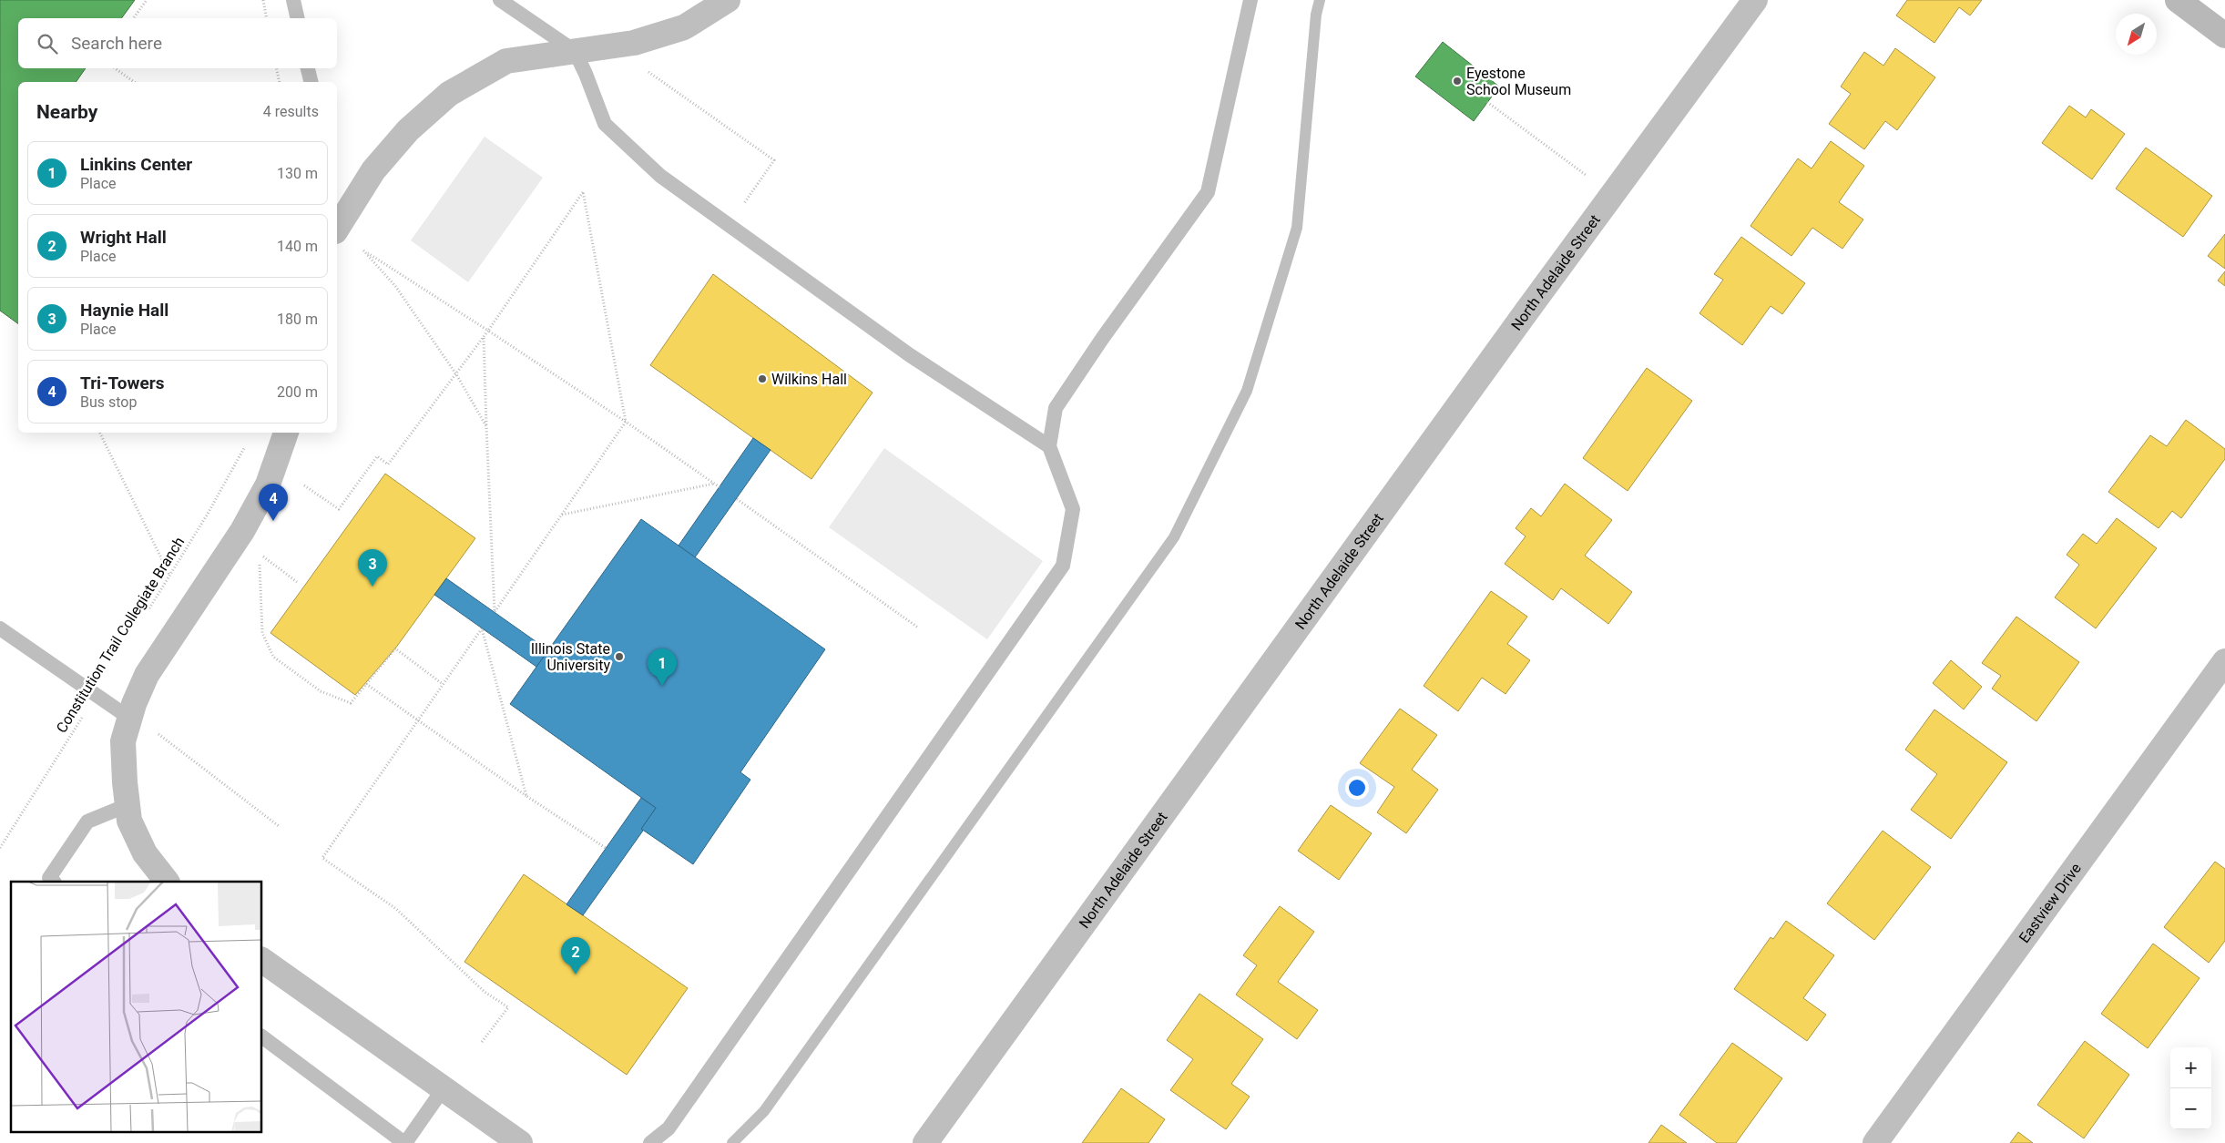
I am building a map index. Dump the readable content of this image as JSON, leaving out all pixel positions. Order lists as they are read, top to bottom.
{
  "streets": {
    "street": ["North Adelaide Street", "Eastview Drive"],
    "path": ["Constitution Trail Collegiate Branch"]
  },
  "places": ["Eyestone School Museum", "Wilkins Hall", "Illinois State University"],
  "north": "bottom left",
  "page": {
    "search": "Search here",
    "heading": ["Nearby", "4 results"],
    "list": [
      {
        "mark": "1",
        "name": "Linkins Center",
        "note": "Place",
        "value": "130 m"
      },
      {
        "mark": "2",
        "name": "Wright Hall",
        "note": "Place",
        "value": "140 m"
      },
      {
        "mark": "3",
        "name": "Haynie Hall",
        "note": "Place",
        "value": "180 m"
      },
      {
        "mark": "4",
        "name": "Tri-Towers",
        "note": "Bus stop",
        "value": "200 m"
      }
    ],
    "pins": [
      "4",
      "3",
      "1",
      "2"
    ],
    "map_buttons": ["+", "−"]
  }
}
